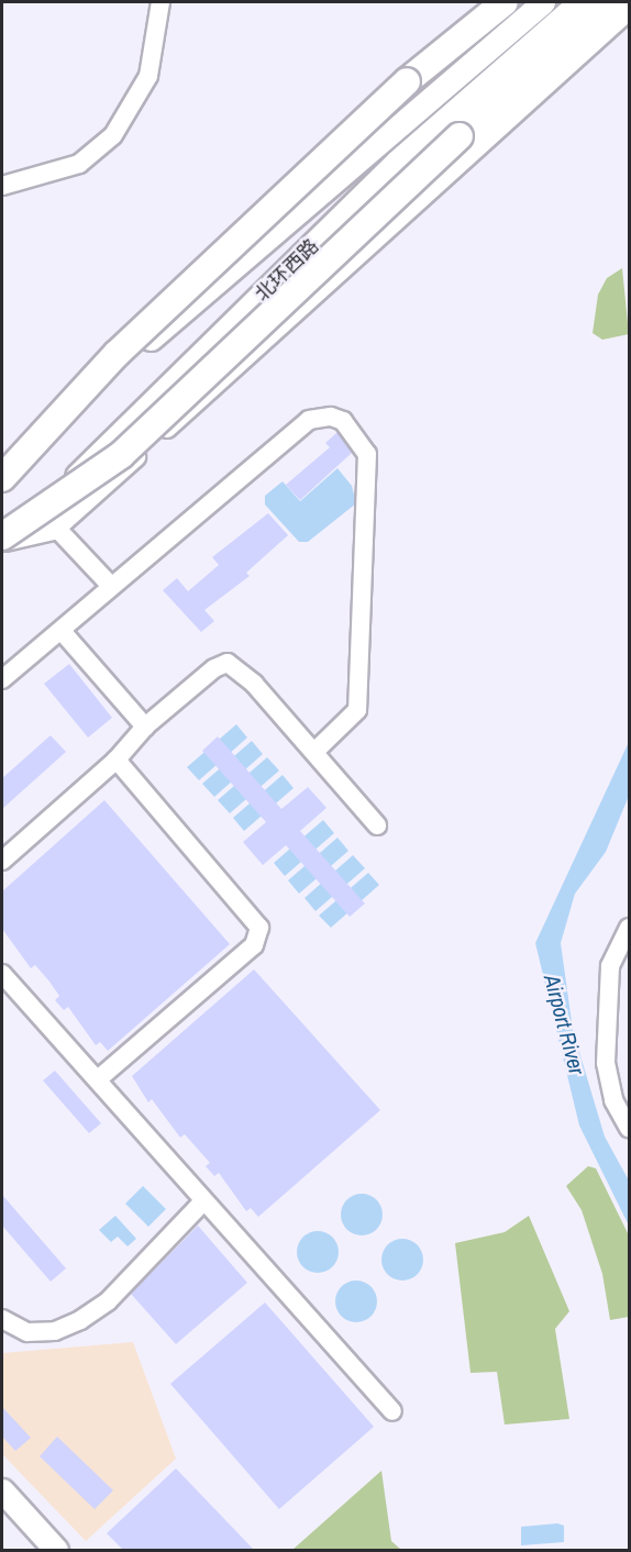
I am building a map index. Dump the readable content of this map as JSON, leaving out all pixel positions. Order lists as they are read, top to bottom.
{
  "streets": {
    "main road": ["北环西路"]
  },
  "water": ["Airport River"]
}
